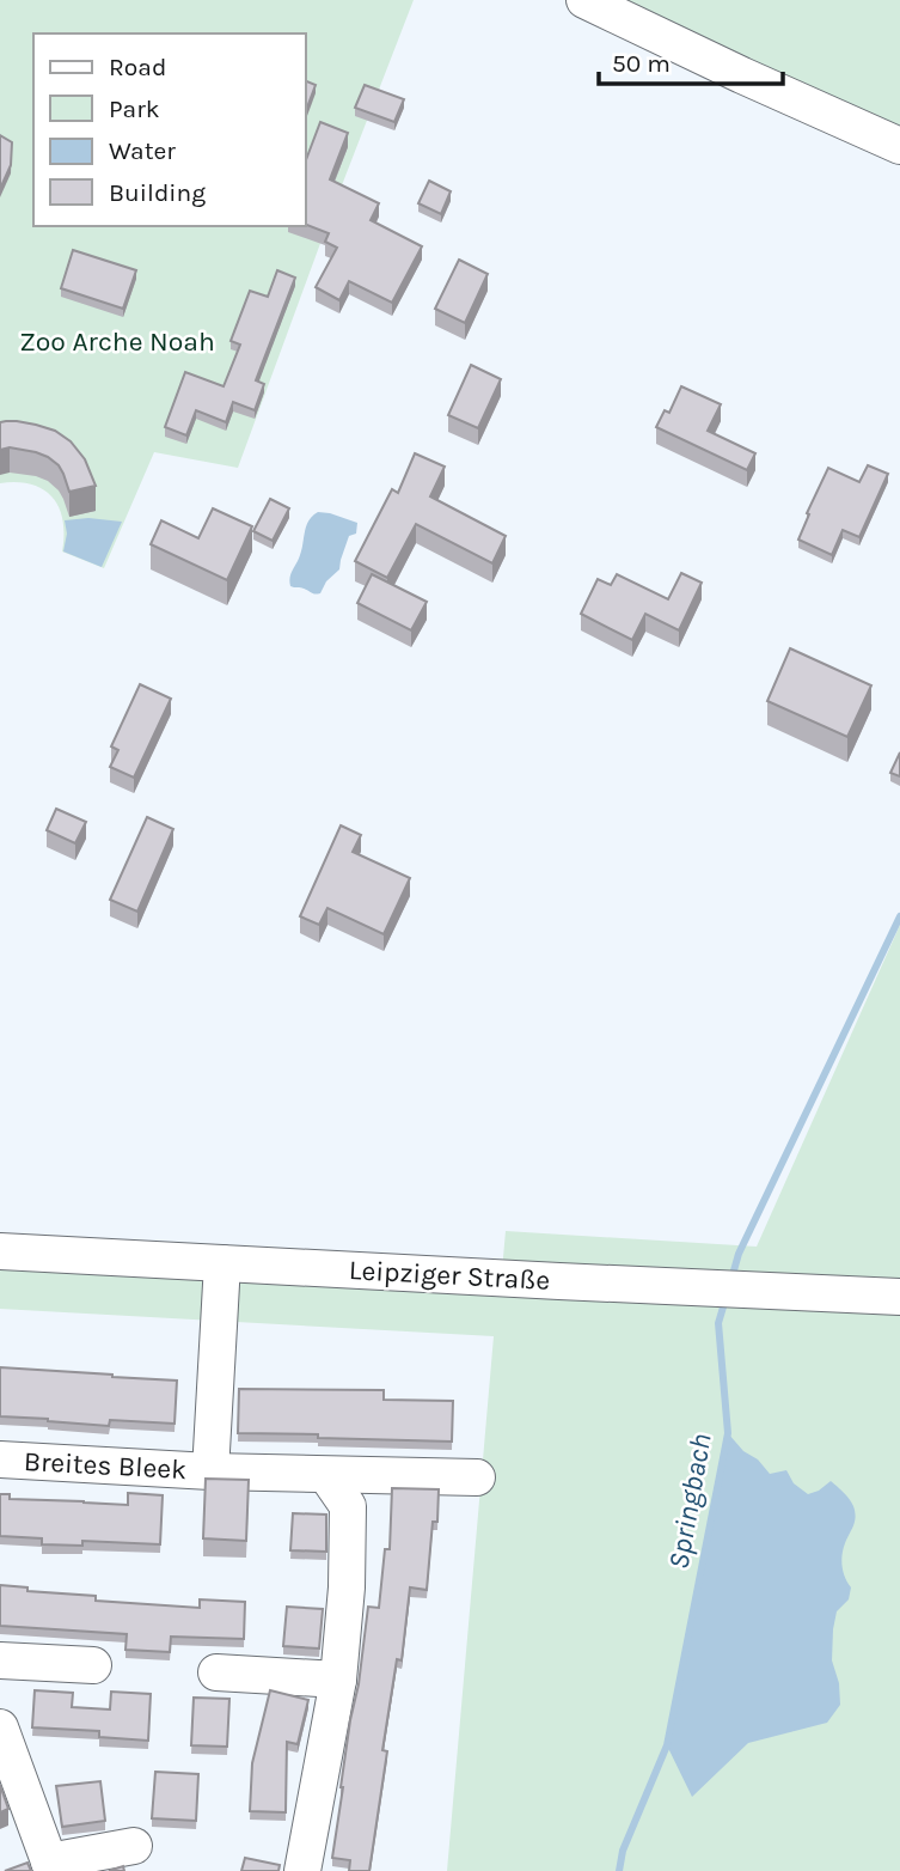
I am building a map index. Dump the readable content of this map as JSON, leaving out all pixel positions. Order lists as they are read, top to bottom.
{
  "streets": {
    "street": ["Leipziger Straße", "Breites Bleek"]
  },
  "crossings": [
    ["Leipziger Straße", "Breites Bleek"]
  ],
  "water": ["Springbach"],
  "parks": ["Zoo Arche Noah"],
  "legend": [
    "Road",
    "Park",
    "Water",
    "Building"
  ],
  "scale_bar": "50 m"
}
